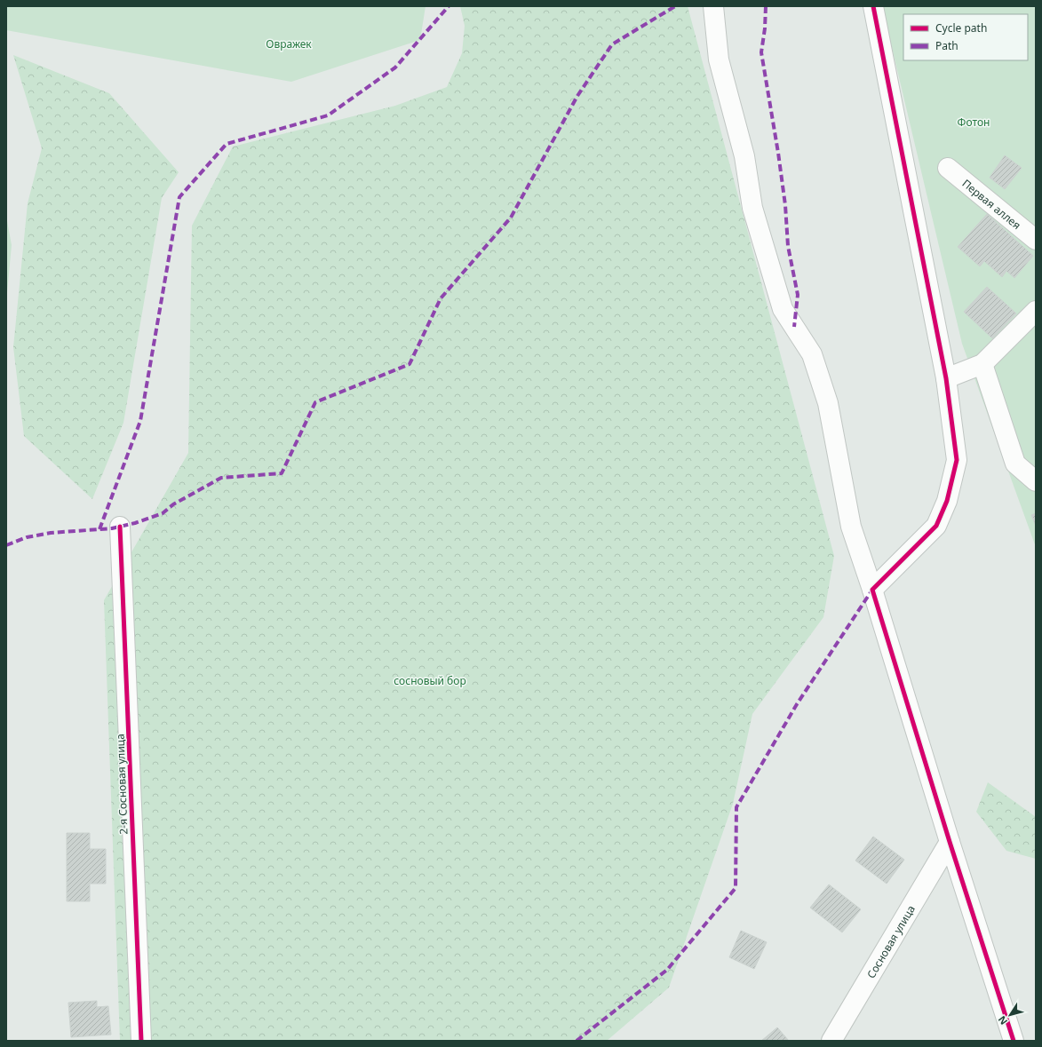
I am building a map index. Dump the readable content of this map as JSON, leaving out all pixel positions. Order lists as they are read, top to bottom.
{
  "streets": {
    "street": ["Первая аллея", "2-я Сосновая улица", "Сосновая улица"]
  },
  "parks": ["Овражек", "Фотон", "сосновый бор"],
  "legend": ["Cycle path", "Path"],
  "north": "bottom left"
}
